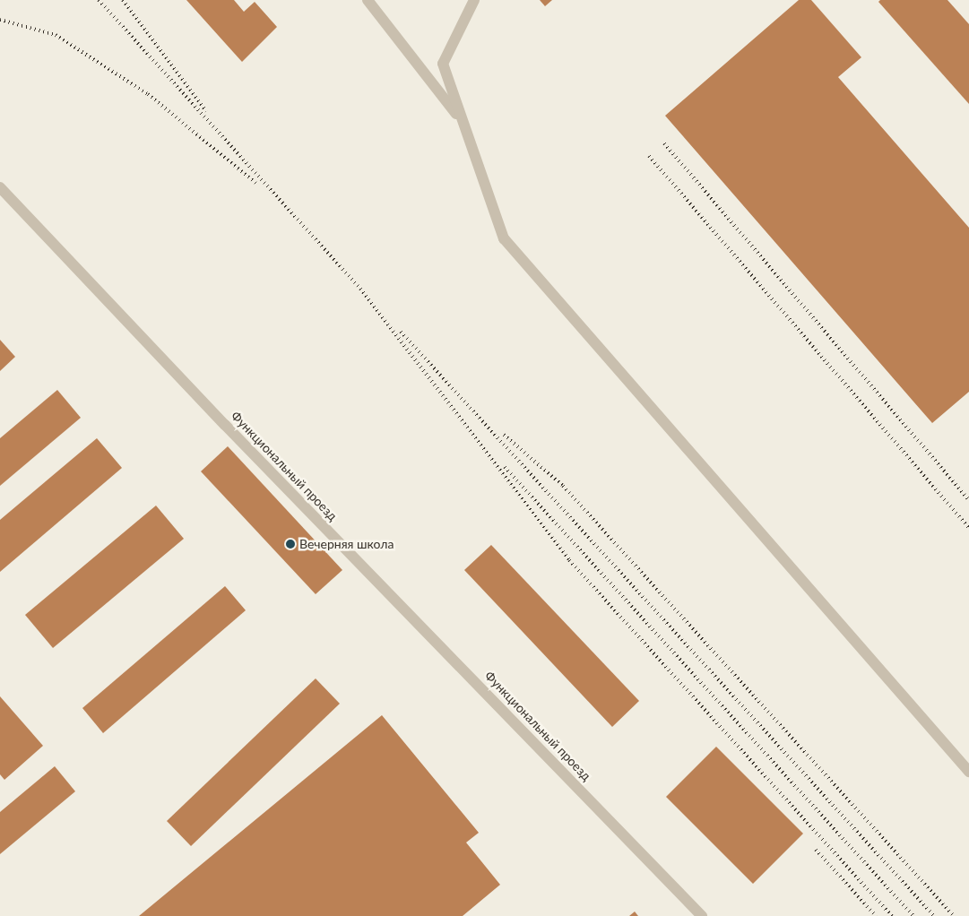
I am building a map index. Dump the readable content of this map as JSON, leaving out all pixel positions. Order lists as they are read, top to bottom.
{
  "streets": {
    "street": ["Функциональный проезд"]
  },
  "places": ["Вечерняя школа"]
}
